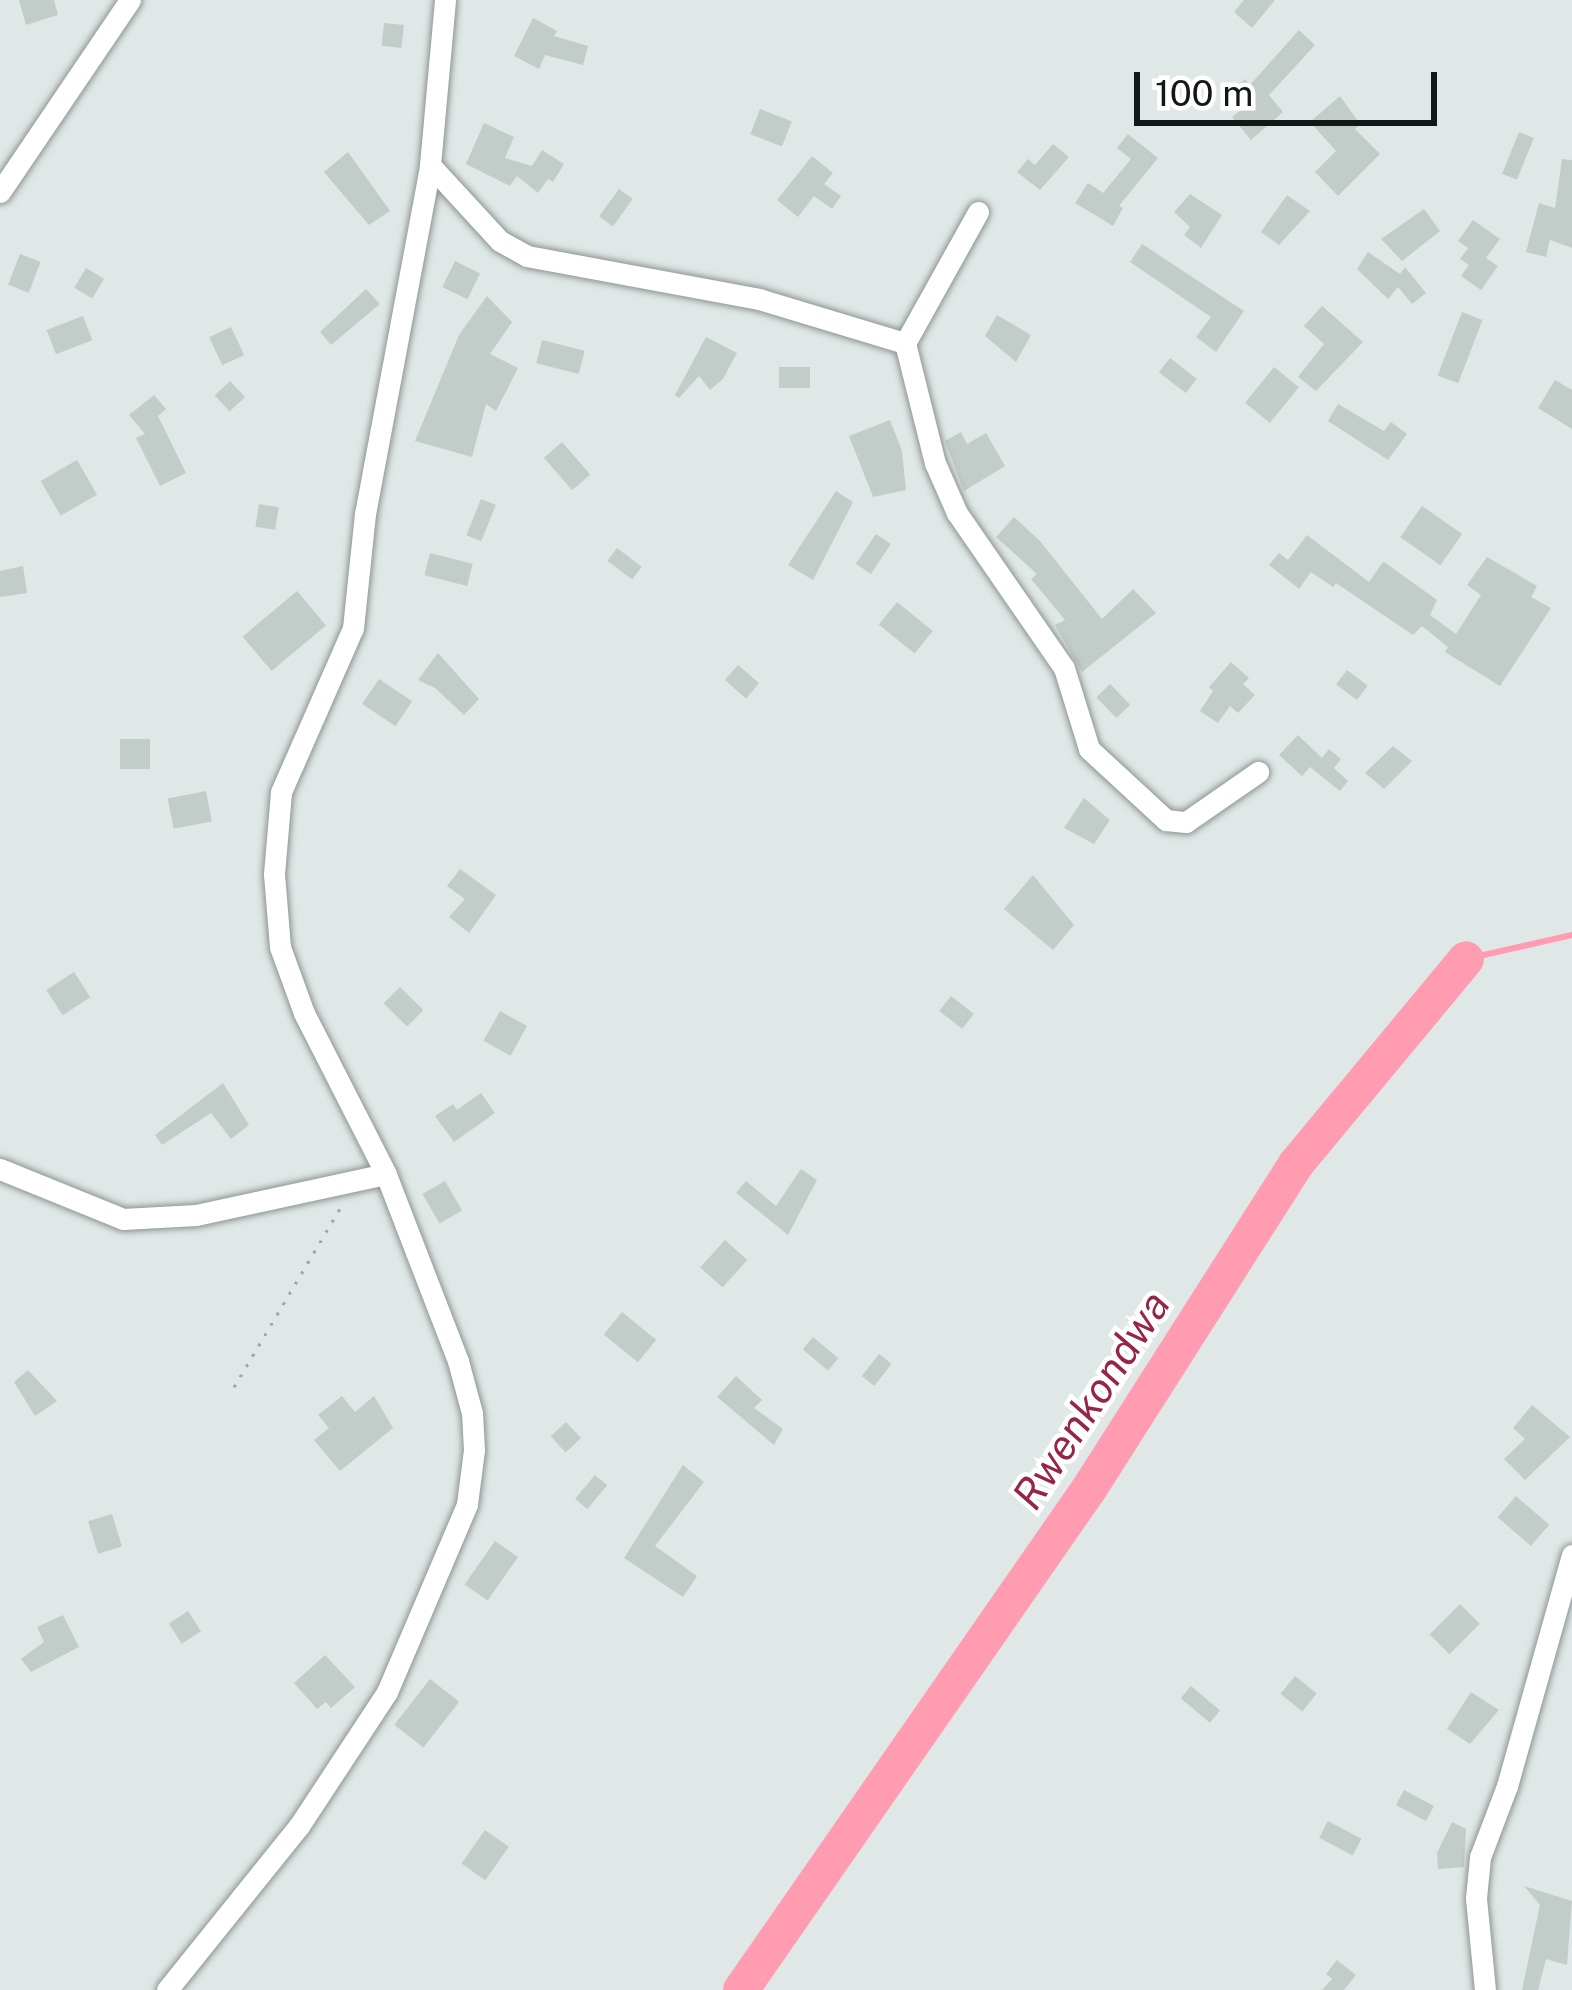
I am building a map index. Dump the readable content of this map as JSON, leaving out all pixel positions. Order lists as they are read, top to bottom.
{
  "water": ["Rwenkondwa"],
  "scale_bar": "100 m"
}
